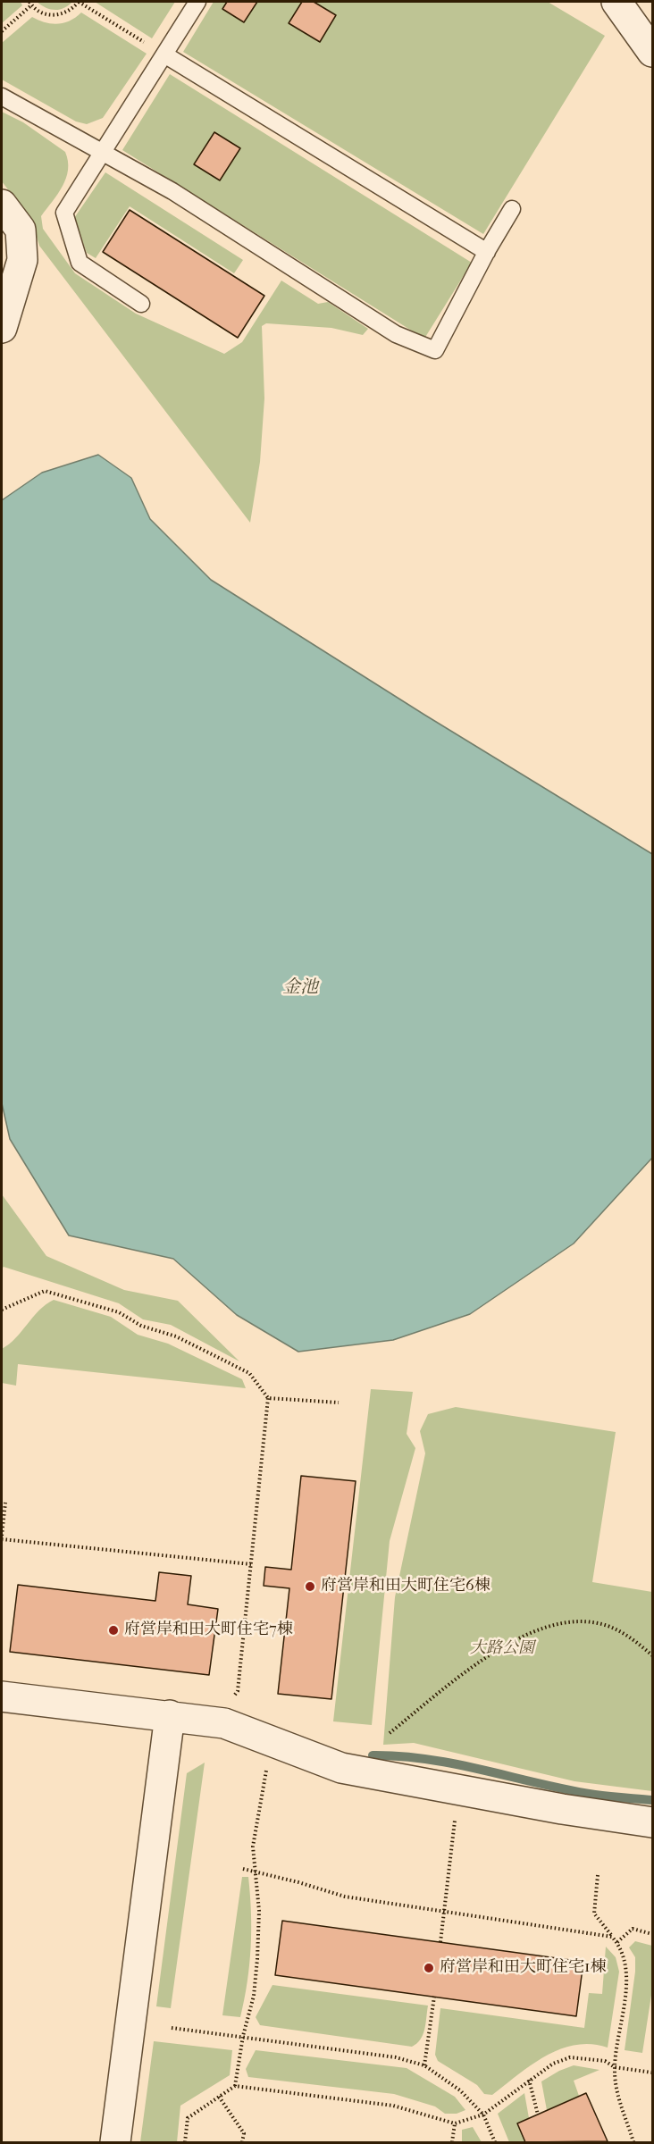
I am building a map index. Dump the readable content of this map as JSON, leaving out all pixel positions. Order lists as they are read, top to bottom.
{
  "water": ["金池"],
  "parks": ["大路公園"],
  "places": ["府営岸和田大町住宅6棟", "府営岸和田大町住宅7棟", "府営岸和田大町住宅1棟"]
}
